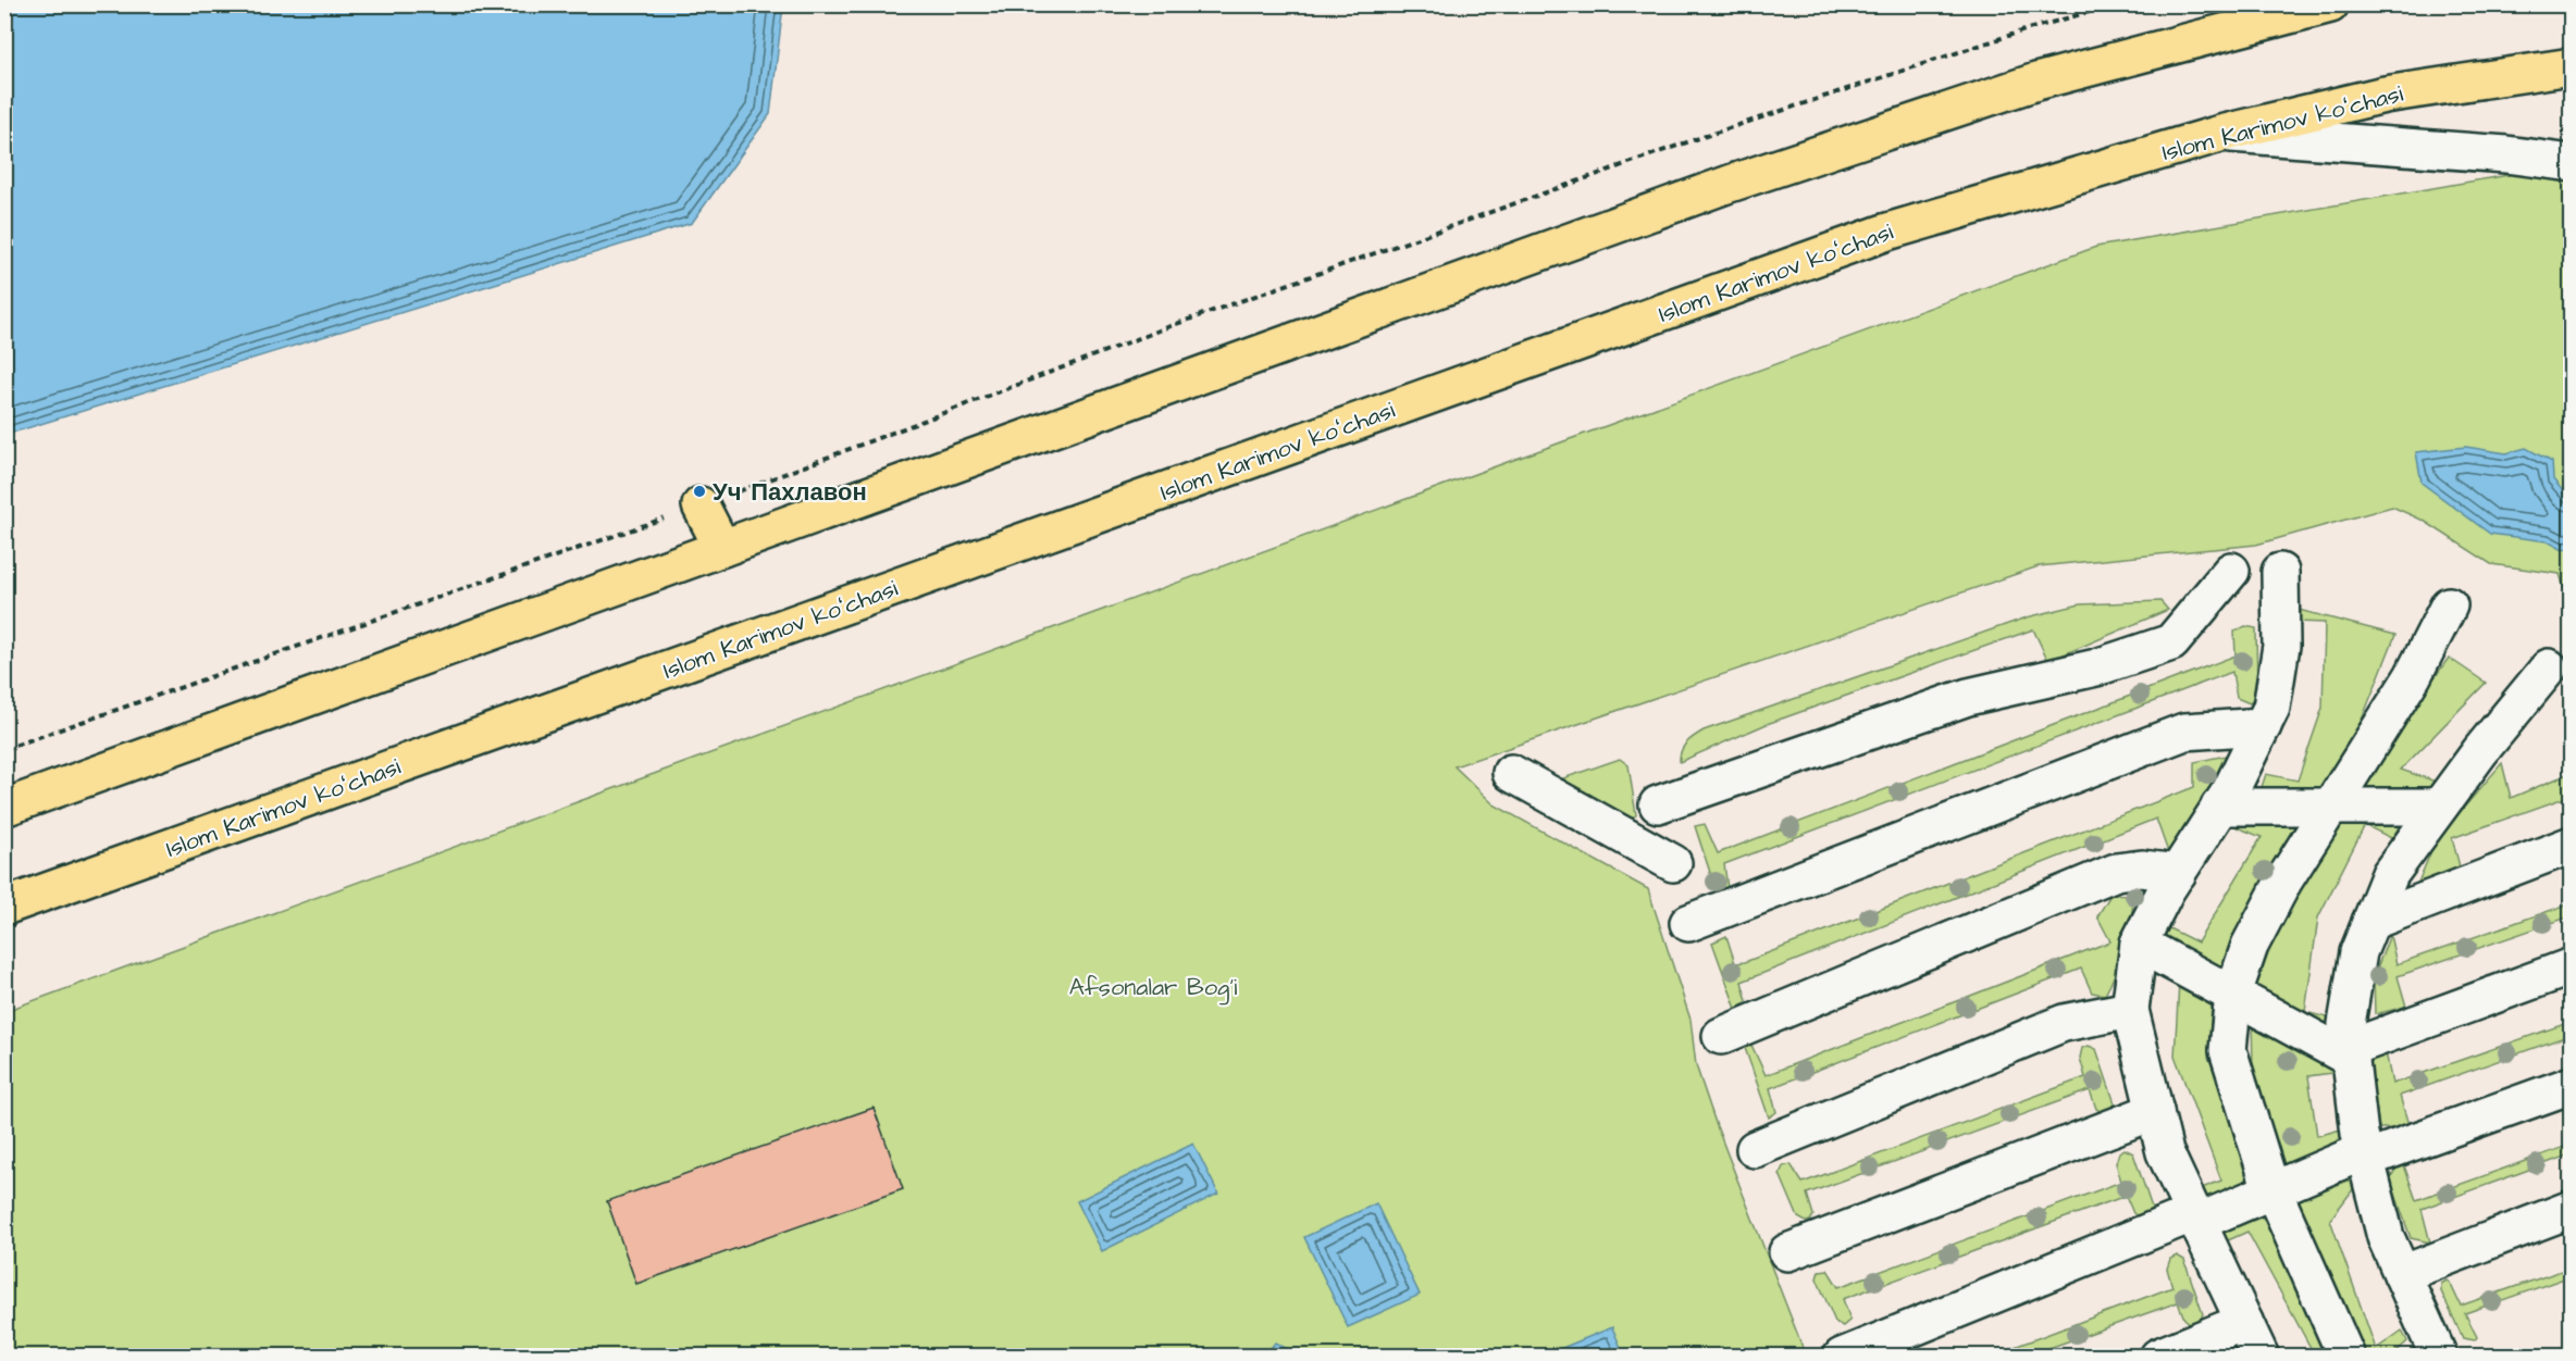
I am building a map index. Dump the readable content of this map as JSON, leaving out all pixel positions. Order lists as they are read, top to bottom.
{
  "streets": {
    "main road": ["Islom Karimov koʻchasi"]
  },
  "parks": ["Afsonalar Bog'i"],
  "places": ["Уч Пахлавон"]
}
